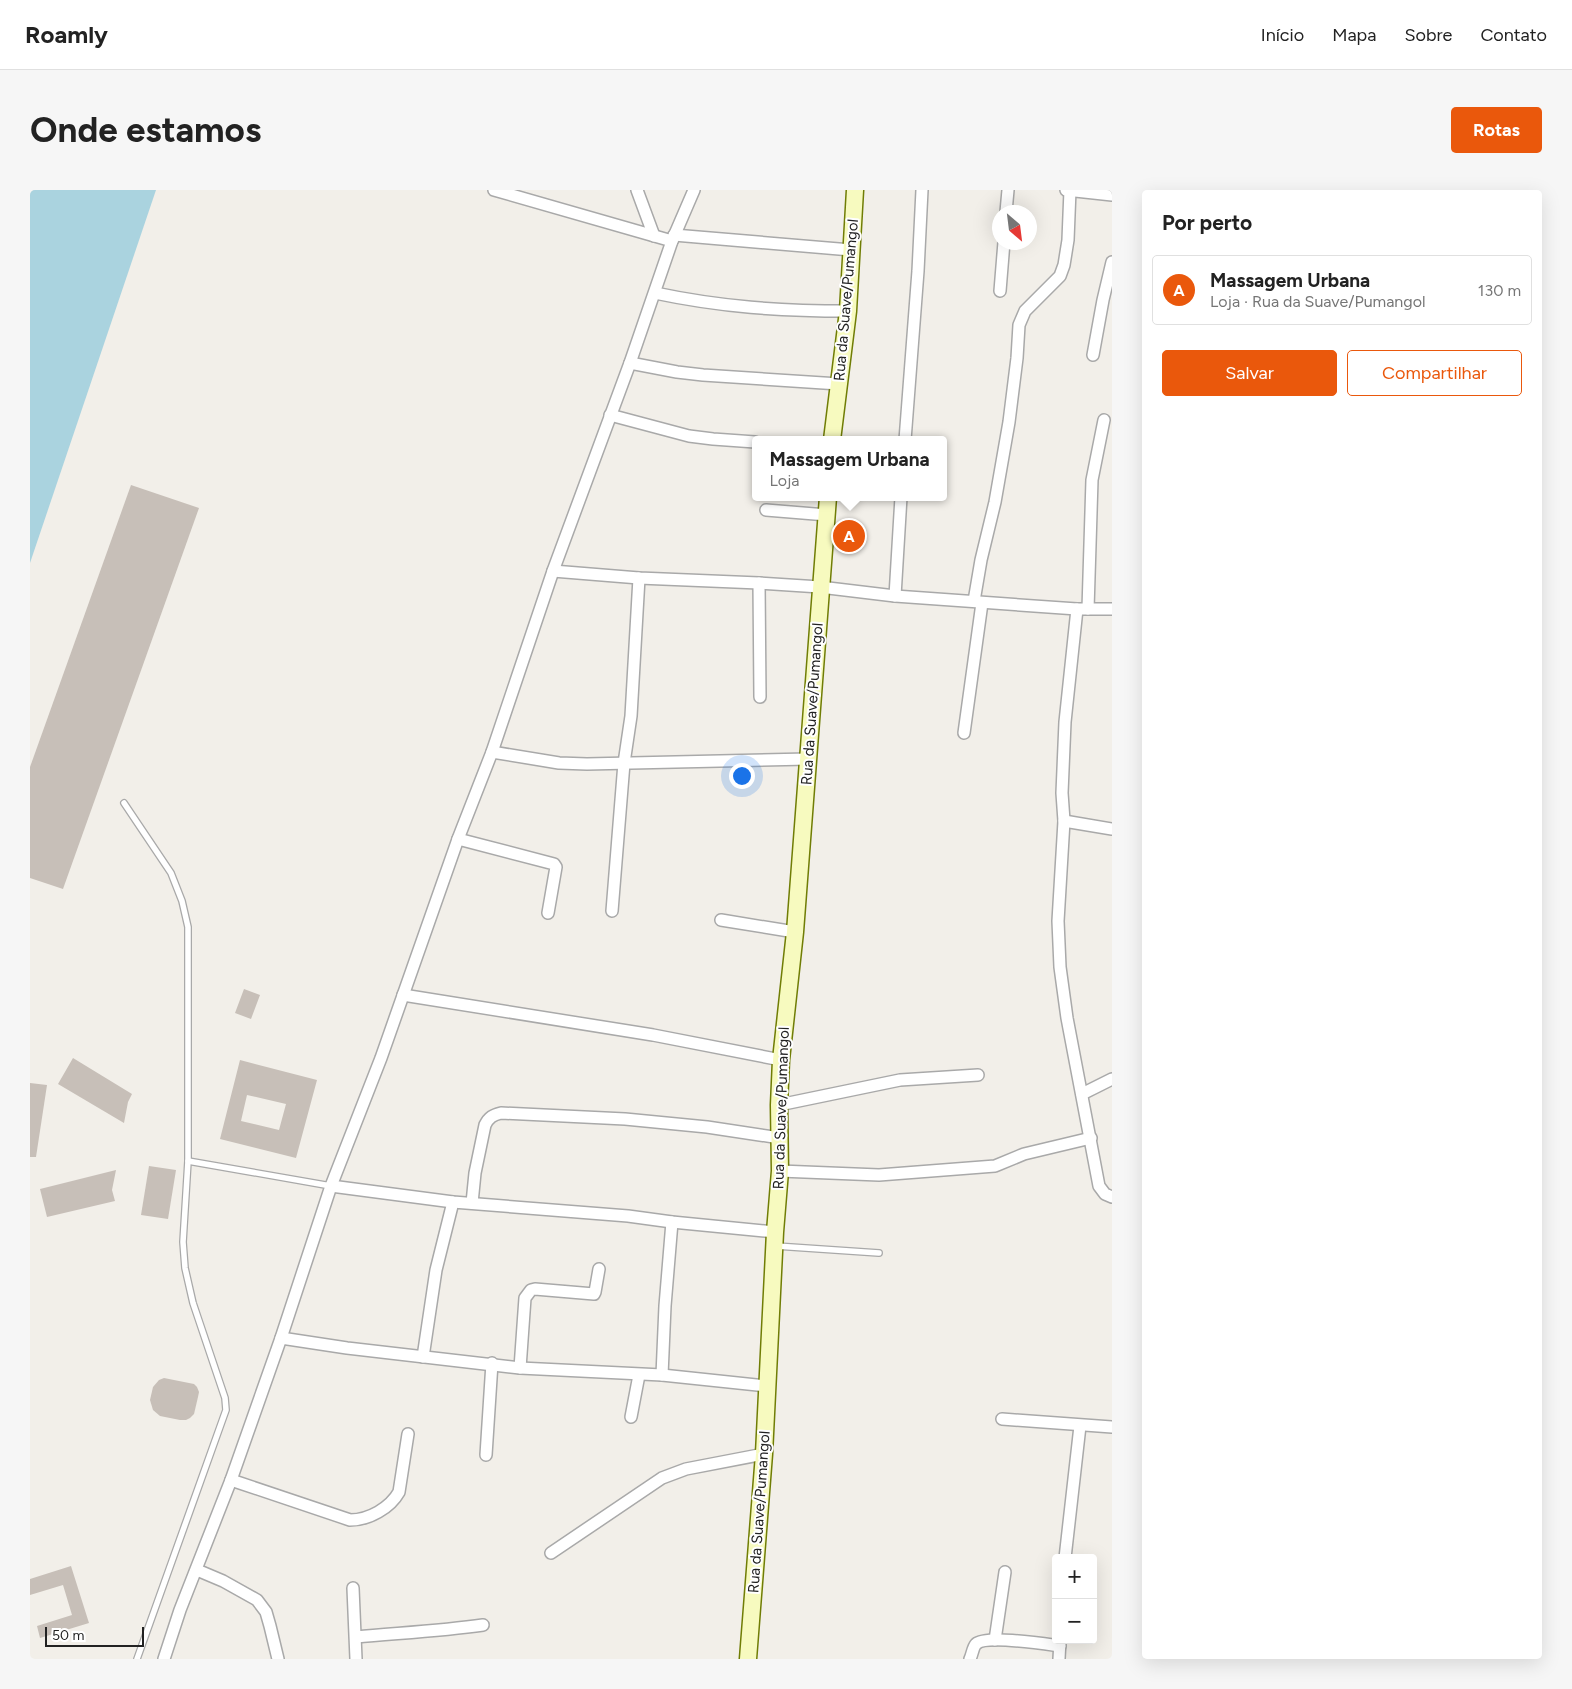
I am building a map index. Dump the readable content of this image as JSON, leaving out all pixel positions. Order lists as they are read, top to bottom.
{
  "streets": {
    "street": ["Rua da Suave/Pumangol"]
  },
  "scale_bar": "50 m",
  "north": "bottom right",
  "page": {
    "header": "Roamly",
    "nav": [
      "Início",
      "Mapa",
      "Sobre",
      "Contato"
    ],
    "buttons": [
      "Rotas",
      ["Salvar", "Compartilhar"]
    ],
    "title": "Onde estamos",
    "heading": "Por perto",
    "list": [
      {
        "mark": "A",
        "name": "Massagem Urbana",
        "note": "Loja · Rua da Suave/Pumangol",
        "value": "130 m"
      }
    ],
    "popup": ["Massagem Urbana", "Loja"],
    "pins": "A",
    "map_buttons": ["+", "−"],
    "scale": "50 m"
  }
}
